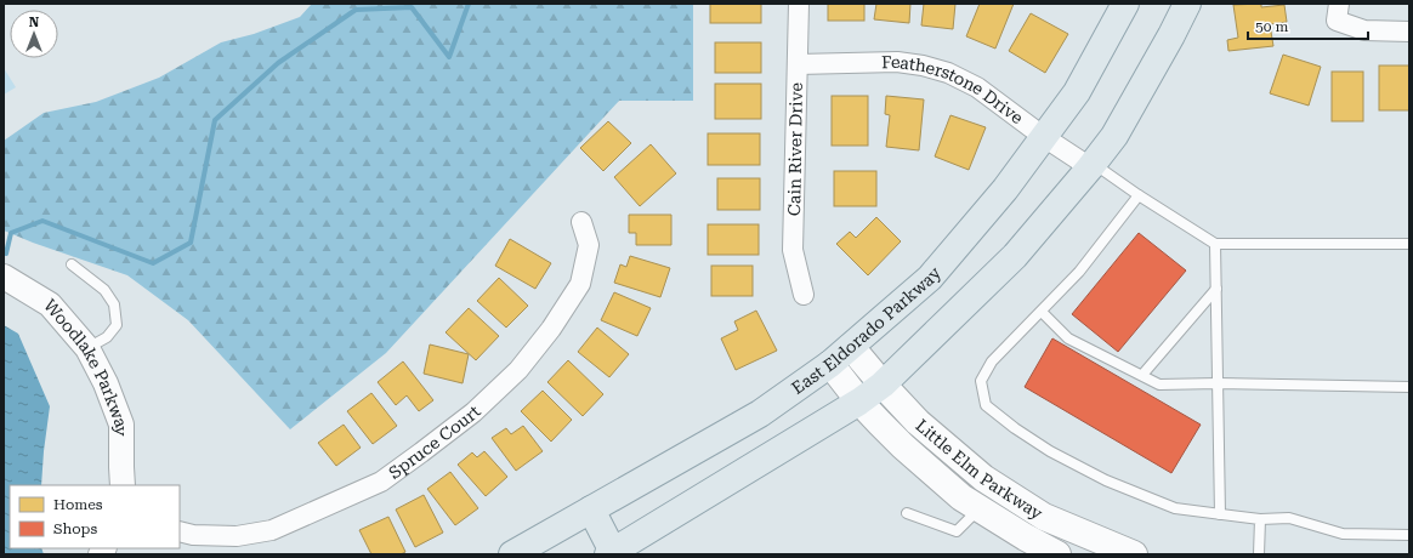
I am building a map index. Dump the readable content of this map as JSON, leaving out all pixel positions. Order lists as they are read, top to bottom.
{
  "streets": {
    "main road": ["East Eldorado Parkway", "Little Elm Parkway"],
    "street": [
      "Featherstone Drive",
      "Cain River Drive",
      "Woodlake Parkway",
      "Spruce Court"
    ]
  },
  "crossings": [
    ["Featherstone Drive", "Cain River Drive"],
    ["Featherstone Drive", "East Eldorado Parkway"],
    ["East Eldorado Parkway", "Little Elm Parkway"]
  ],
  "legend": ["Homes", "Shops"],
  "scale_bar": "50 m",
  "north": "top"
}
